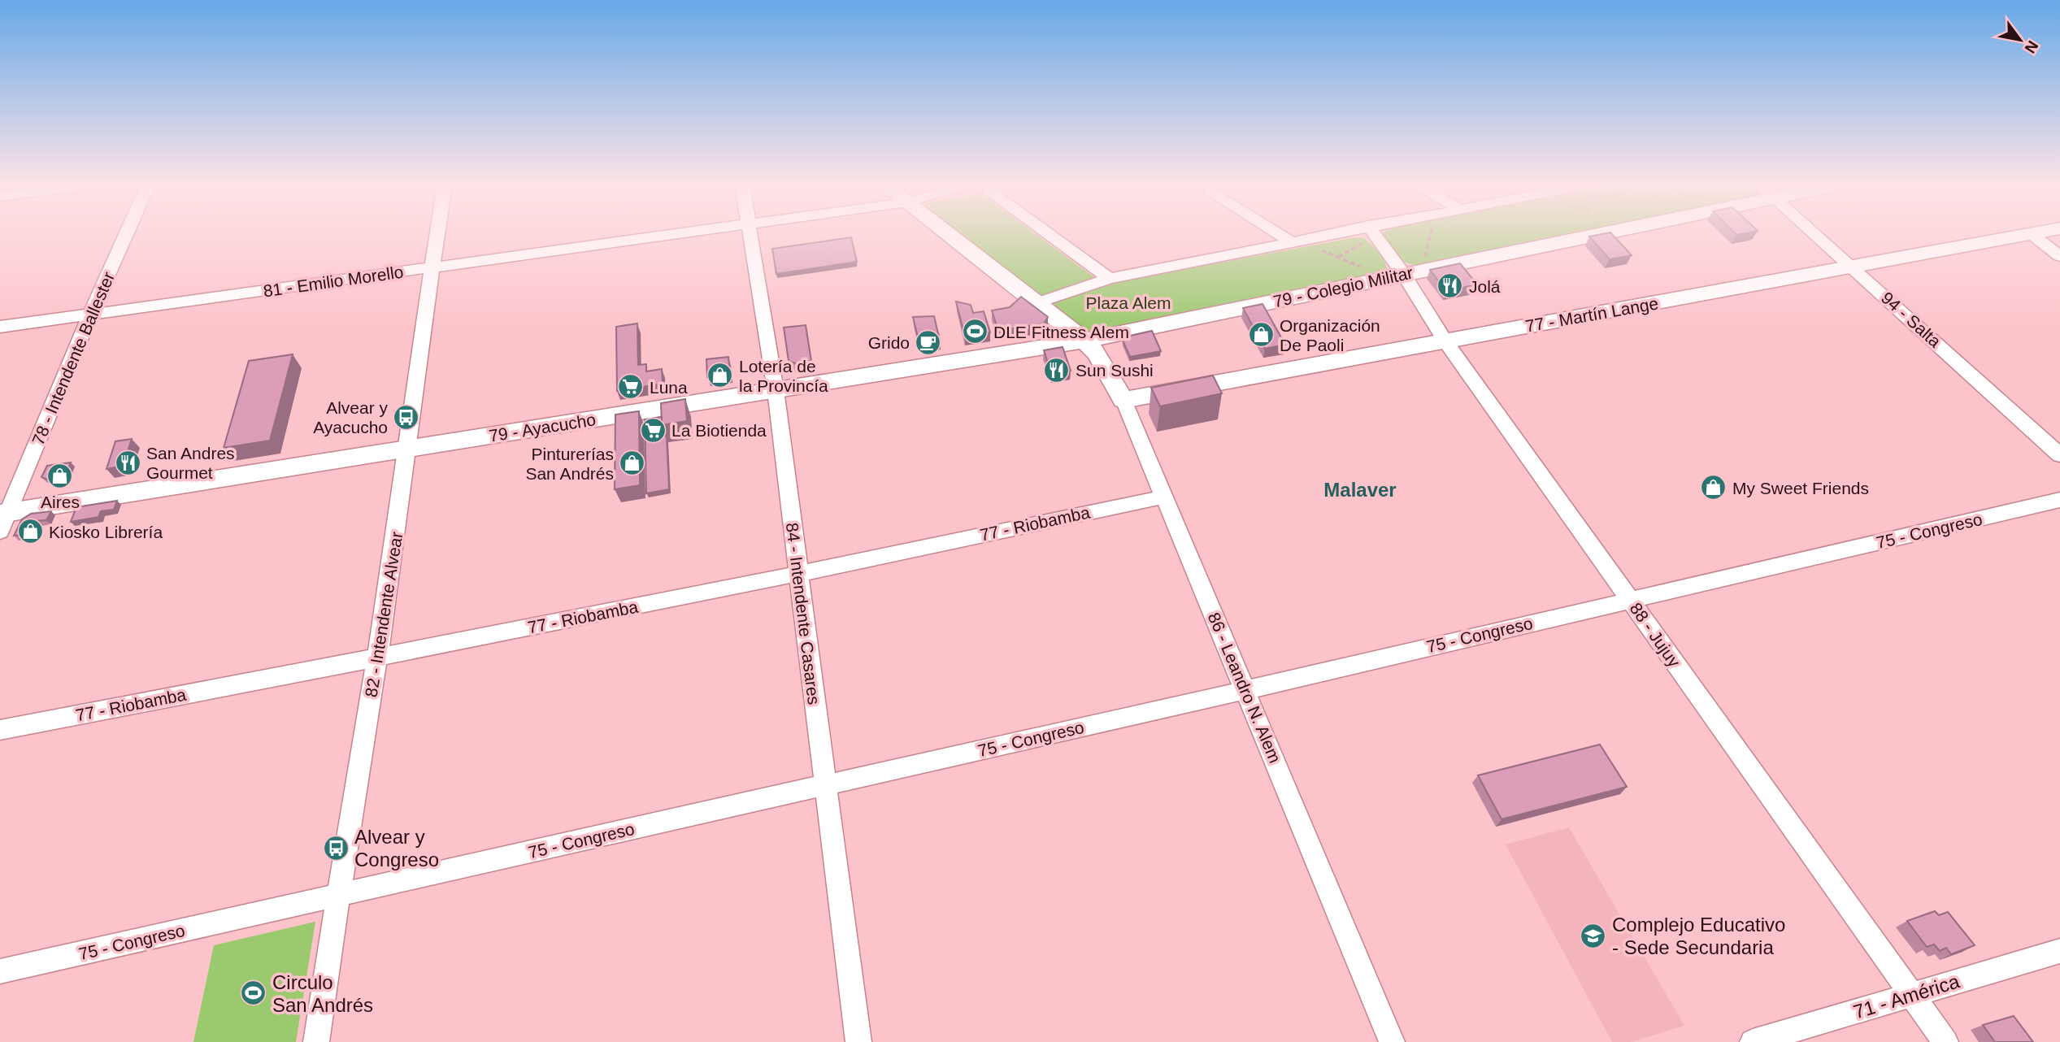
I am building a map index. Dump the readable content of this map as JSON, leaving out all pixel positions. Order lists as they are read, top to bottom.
{
  "streets": {
    "street": [
      "81 - Emilio Morello",
      "79 - Colegio Militar",
      "77 - Martín Lange",
      "94 - Salta",
      "78 - Intendente Ballester",
      "79 - Ayacucho",
      "77 - Riobamba",
      "75 - Congreso",
      "84 - Intendente Casares",
      "82 - Intendente Alvear",
      "88 - Jujuy",
      "86 - Leandro N. Alem",
      "71 - América"
    ]
  },
  "crossings": [
    ["81 - Emilio Morello", "78 - Intendente Ballester"],
    ["81 - Emilio Morello", "82 - Intendente Alvear"],
    ["79 - Colegio Militar", "79 - Ayacucho"],
    ["79 - Colegio Militar", "88 - Jujuy"],
    ["79 - Colegio Militar", "86 - Leandro N. Alem"],
    ["77 - Martín Lange", "94 - Salta"],
    ["77 - Martín Lange", "88 - Jujuy"],
    ["77 - Martín Lange", "86 - Leandro N. Alem"],
    ["78 - Intendente Ballester", "79 - Ayacucho"],
    ["79 - Ayacucho", "84 - Intendente Casares"],
    ["79 - Ayacucho", "82 - Intendente Alvear"],
    ["79 - Ayacucho", "86 - Leandro N. Alem"],
    ["77 - Riobamba", "84 - Intendente Casares"],
    ["77 - Riobamba", "82 - Intendente Alvear"],
    ["77 - Riobamba", "86 - Leandro N. Alem"],
    ["75 - Congreso", "84 - Intendente Casares"],
    ["75 - Congreso", "82 - Intendente Alvear"],
    ["75 - Congreso", "88 - Jujuy"],
    ["75 - Congreso", "86 - Leandro N. Alem"],
    ["88 - Jujuy", "71 - América"]
  ],
  "districts": ["Malaver"],
  "parks": ["Plaza Alem"],
  "places": {
    "restaurant": ["Jolá", "Sun Sushi", "San Andres Gourmet"],
    "sports": ["DLE Fitness Alem", "Circulo San Andrés"],
    "shop": [
      "Organización De Paoli",
      "Lotería de la Provincía",
      "Pinturerías San Andrés",
      "Aires",
      "My Sweet Friends",
      "Kiosko Librería"
    ],
    "cafe": ["Grido"],
    "supermarket": ["Luna", "La Biotienda"],
    "bus stop": ["Alvear y Ayacucho", "Alvear y Congreso"],
    "school or university": ["Complejo Educativo - Sede Secundaria"]
  },
  "north": "bottom right"
}
